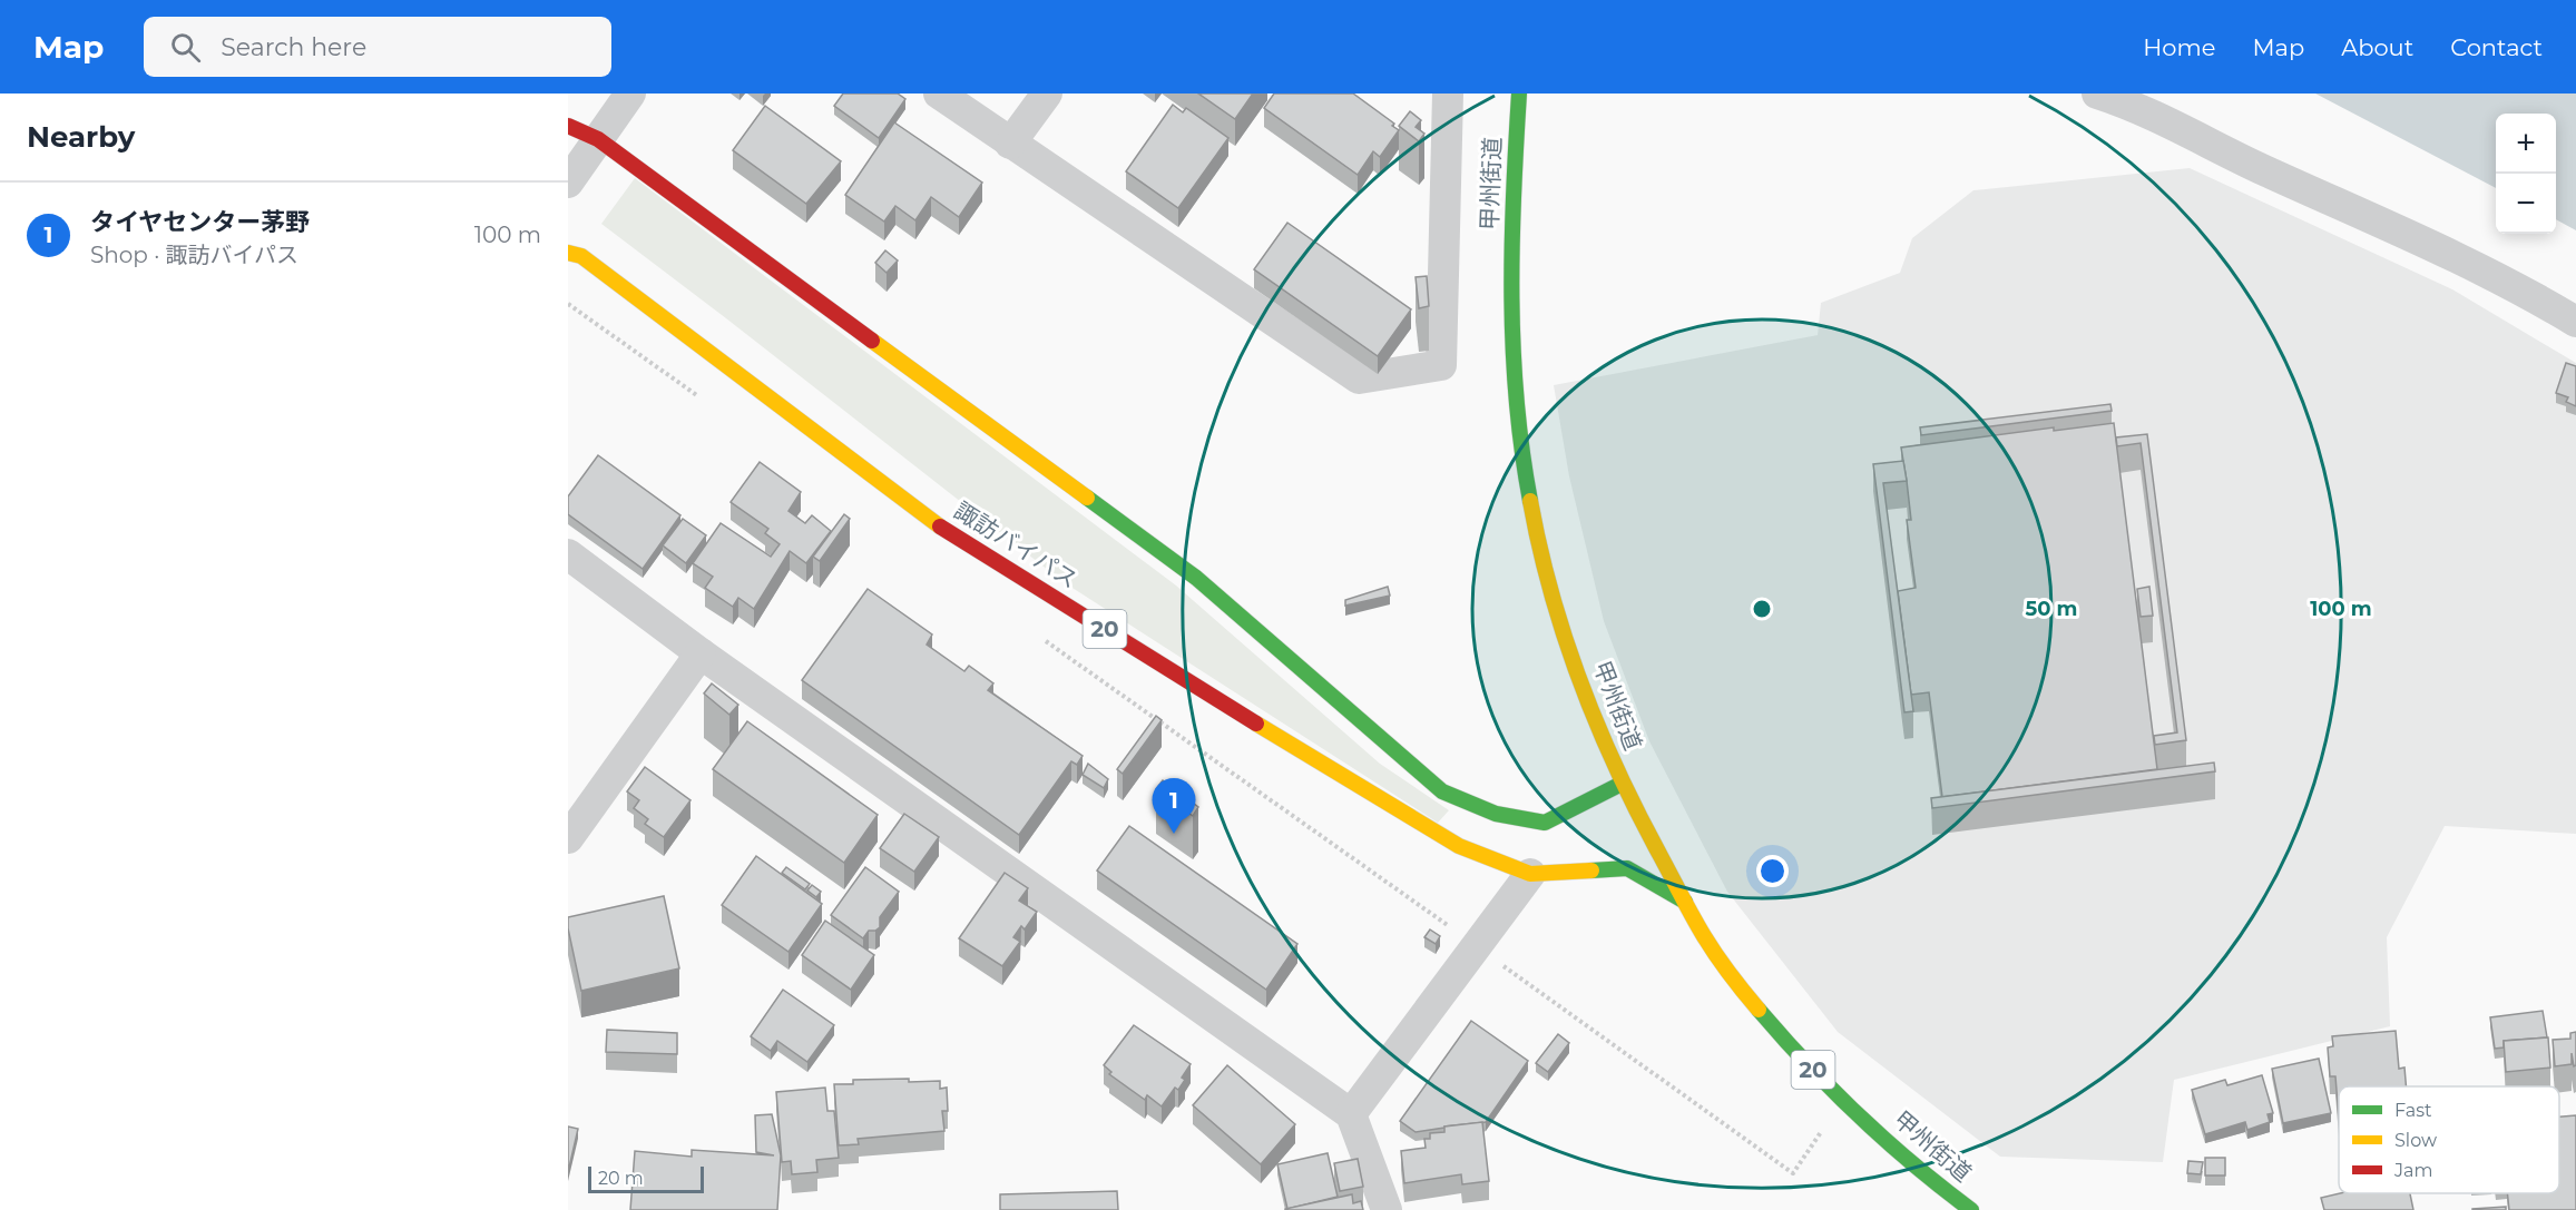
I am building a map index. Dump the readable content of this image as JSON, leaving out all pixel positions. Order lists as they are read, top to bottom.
{
  "streets": {
    "highway": ["甲州街道", "諏訪バイパス", "20"]
  },
  "crossings": [
    ["甲州街道", "諏訪バイパス"]
  ],
  "legend": ["Fast", "Slow", "Jam"],
  "scale_bar": "20 m",
  "page": {
    "header": "Map",
    "search": "Search here",
    "nav": [
      "Home",
      "Map",
      "About",
      "Contact"
    ],
    "heading": "Nearby",
    "map_buttons": ["+", "−"],
    "list": [
      {
        "mark": "1",
        "name": "タイヤセンター茅野",
        "note": "Shop · 諏訪バイパス",
        "value": "100 m"
      }
    ],
    "pins": "1",
    "scale": "20 m"
  },
  "rings": ["50 m", "100 m"]
}
